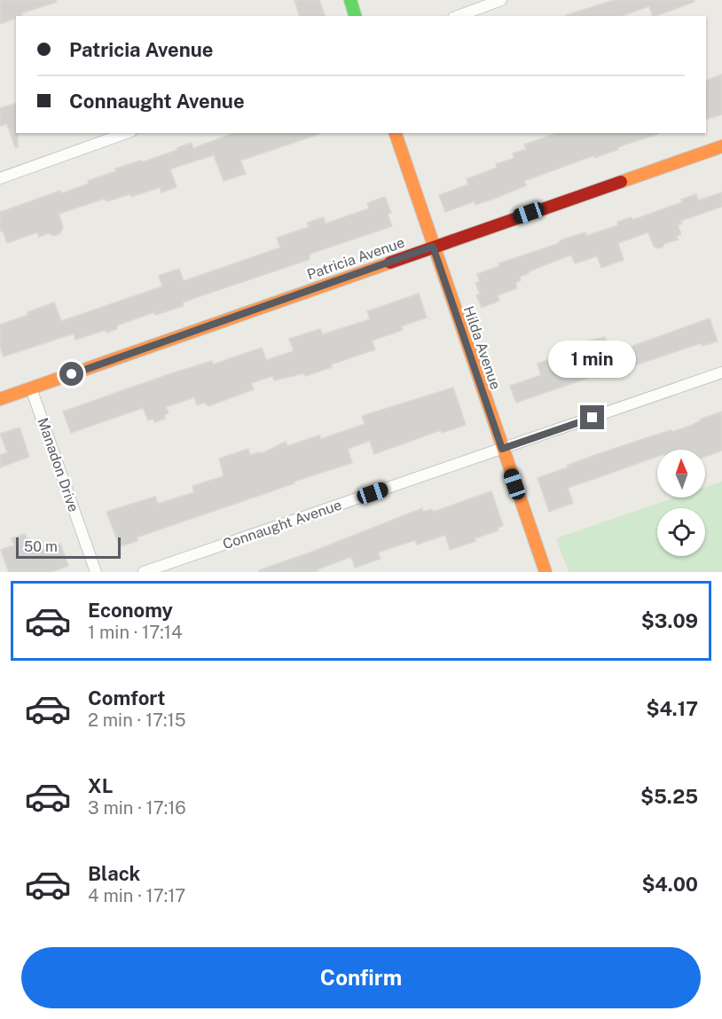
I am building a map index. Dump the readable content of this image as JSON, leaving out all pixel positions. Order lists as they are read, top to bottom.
{
  "streets": {
    "street": [
      "Patricia Avenue",
      "Hilda Avenue",
      "Manadon Drive",
      "Connaught Avenue"
    ]
  },
  "crossings": [
    ["Patricia Avenue", "Hilda Avenue"],
    ["Patricia Avenue", "Manadon Drive"],
    ["Hilda Avenue", "Connaught Avenue"]
  ],
  "scale_bar": "50 m",
  "north": "top",
  "page": {
    "banner": ["Patricia Avenue", "Connaught Avenue"],
    "bubble": "1 min",
    "scale": "50 m",
    "list": [
      {
        "name": "Economy",
        "note": "1 min · 17:14",
        "value": "$3.09"
      },
      {
        "name": "Comfort",
        "note": "2 min · 17:15",
        "value": "$4.17"
      },
      {
        "name": "XL",
        "note": "3 min · 17:16",
        "value": "$5.25"
      },
      {
        "name": "Black",
        "note": "4 min · 17:17",
        "value": "$4.00"
      }
    ],
    "buttons": "Confirm"
  }
}
